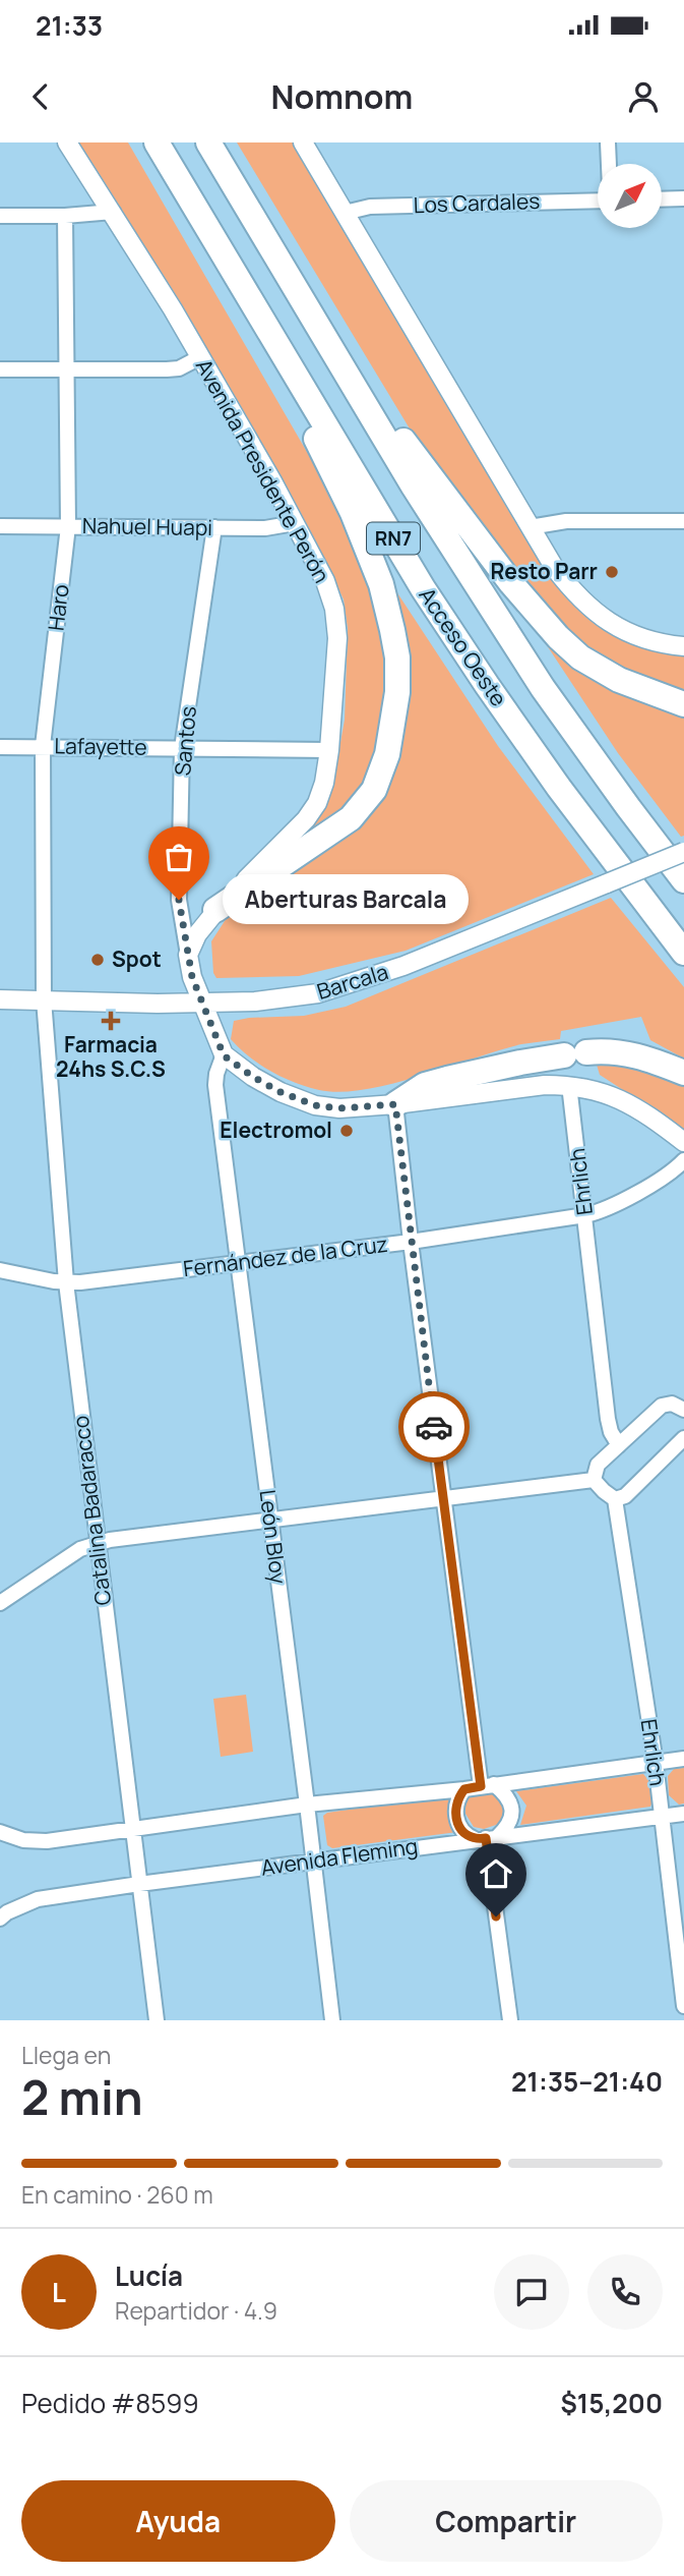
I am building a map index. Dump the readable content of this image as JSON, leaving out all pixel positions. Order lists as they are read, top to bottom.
{
  "streets": {
    "highway": ["RN7", "Acceso Oeste"],
    "street": [
      "Los Cardales",
      "Avenida Presidente Perón",
      "Nahuel Huapi",
      "Haro",
      "Santos",
      "Lafayette",
      "Barcala",
      "Ehrlich",
      "Fernández de la Cruz",
      "Catalina Badaracco",
      "León Bloy",
      "Avenida Fleming"
    ]
  },
  "crossings": [
    ["Avenida Presidente Perón", "Nahuel Huapi"],
    ["Avenida Presidente Perón", "Santos"],
    ["Avenida Presidente Perón", "Lafayette"],
    ["Nahuel Huapi", "Haro"],
    ["Nahuel Huapi", "Santos"],
    ["Haro", "Lafayette"],
    ["Haro", "Barcala"],
    ["Haro", "Catalina Badaracco"],
    ["Santos", "Lafayette"],
    ["Barcala", "Catalina Badaracco"],
    ["Ehrlich", "Fernández de la Cruz"],
    ["Ehrlich", "Avenida Fleming"],
    ["Fernández de la Cruz", "Catalina Badaracco"],
    ["Fernández de la Cruz", "León Bloy"],
    ["Catalina Badaracco", "Avenida Fleming"],
    ["León Bloy", "Avenida Fleming"]
  ],
  "places": {
    "other": [
      "Resto Parr",
      "Aberturas Barcala",
      "Spot",
      "Electromol"
    ],
    "health": ["Farmacia 24hs S.C.S"]
  },
  "north": "top right",
  "page": {
    "status": "21:33",
    "header": "Nomnom",
    "bubble": "Aberturas Barcala",
    "heading": ["2 min", "Llega en", "21:35–21:40"],
    "panel": [
      "Lucía",
      "Repartidor · 4.9",
      "Pedido #8599",
      "$15,200"
    ],
    "bar": "En camino · 260 m",
    "round": "L",
    "buttons": ["Ayuda", "Compartir"]
  }
}
